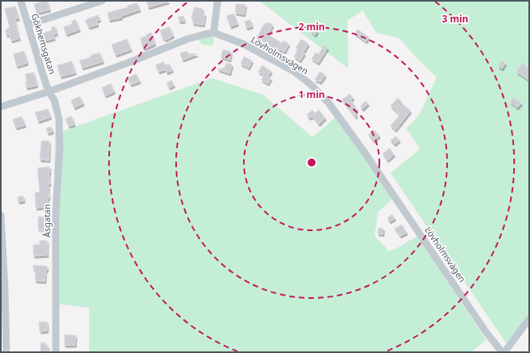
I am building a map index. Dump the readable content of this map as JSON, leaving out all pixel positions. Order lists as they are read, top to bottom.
{
  "streets": {
    "street": ["Gökhemsgatan", "Lövholmsvägen", "Åsgatan"]
  },
  "crossings": [
    ["Gökhemsgatan", "Åsgatan"]
  ],
  "rings": ["3 min", "2 min", "1 min"]
}
